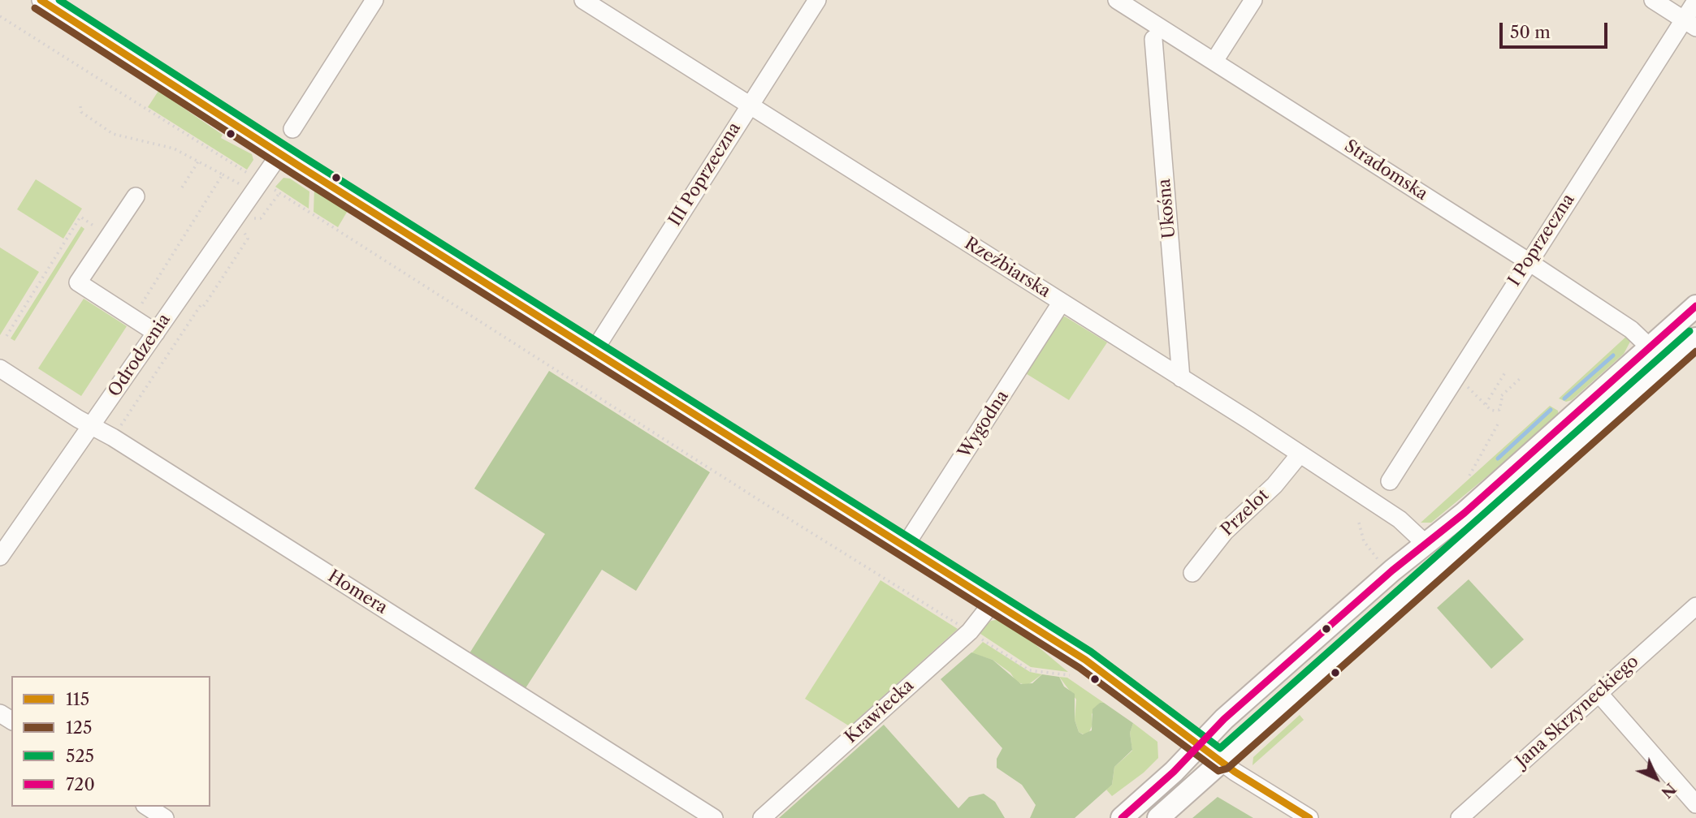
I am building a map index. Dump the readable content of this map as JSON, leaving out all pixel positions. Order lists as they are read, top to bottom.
{
  "streets": {
    "street": [
      "Stradomska",
      "III Poprzeczna",
      "Ukośna",
      "I Poprzeczna",
      "Rzeźbiarska",
      "Odrodzenia",
      "Wygodna",
      "Przelot",
      "Homera",
      "Krawiecka",
      "Jana Skrzyneckiego"
    ]
  },
  "crossings": [
    ["Stradomska", "I Poprzeczna"],
    ["III Poprzeczna", "Rzeźbiarska"],
    ["Ukośna", "Rzeźbiarska"],
    ["Rzeźbiarska", "Wygodna"],
    ["Rzeźbiarska", "Przelot"],
    ["Odrodzenia", "Homera"]
  ],
  "lines": [
    "transit line 115",
    "transit line 525",
    "transit line 125",
    "transit line 720"
  ],
  "legend": [
    "115",
    "125",
    "525",
    "720"
  ],
  "scale_bar": "50 m",
  "north": "bottom right"
}
